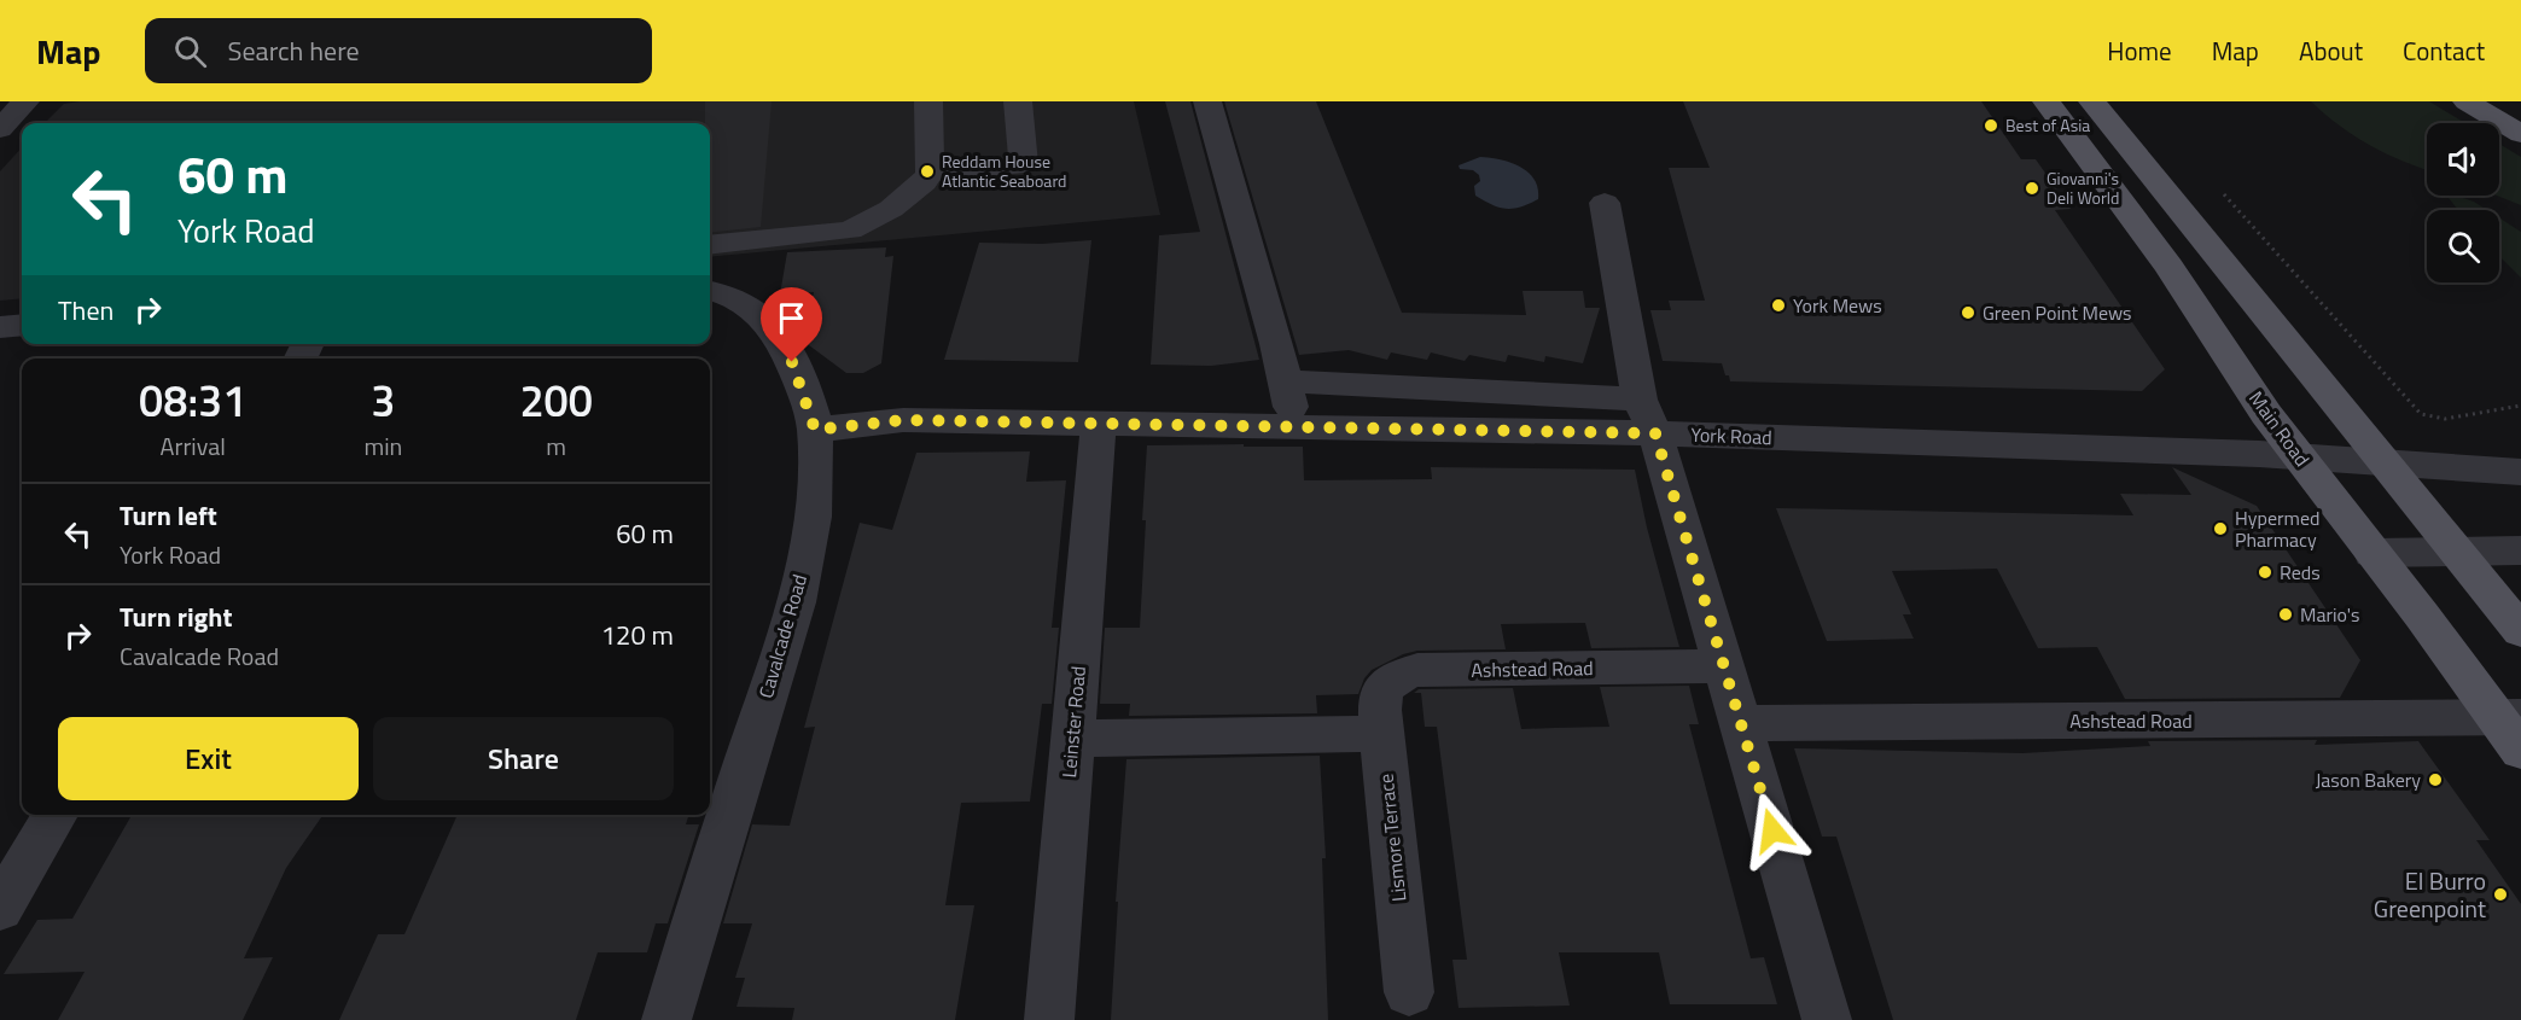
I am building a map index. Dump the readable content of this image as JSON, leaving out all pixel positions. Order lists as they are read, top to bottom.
{
  "streets": {
    "main road": ["Main Road"],
    "street": [
      "York Road",
      "Cavalcade Road",
      "Ashstead Road",
      "Leinster Road",
      "Lismore Terrace"
    ]
  },
  "crossings": [
    ["Main Road", "York Road"],
    ["Main Road", "Ashstead Road"],
    ["York Road", "Cavalcade Road"],
    ["York Road", "Leinster Road"],
    ["Ashstead Road", "Lismore Terrace"]
  ],
  "places": [
    "Best of Asia",
    "Reddam House Atlantic Seaboard",
    "Giovanni's Deli World",
    "York Mews",
    "Green Point Mews",
    "Hypermed Pharmacy",
    "Reds",
    "Mario's",
    "Jason Bakery",
    "El Burro Greenpoint"
  ],
  "page": {
    "header": "Map",
    "search": "Search here",
    "nav": [
      "Home",
      "Map",
      "About",
      "Contact"
    ],
    "turn": ["60 m", "York Road"],
    "then": "Then",
    "eta": [
      "08:31",
      "Arrival",
      "3",
      "min",
      "200",
      "m"
    ],
    "list": [
      {
        "name": "Turn left",
        "note": "York Road",
        "value": "60 m"
      },
      {
        "name": "Turn right",
        "note": "Cavalcade Road",
        "value": "120 m"
      }
    ],
    "buttons": ["Exit", "Share"]
  }
}
